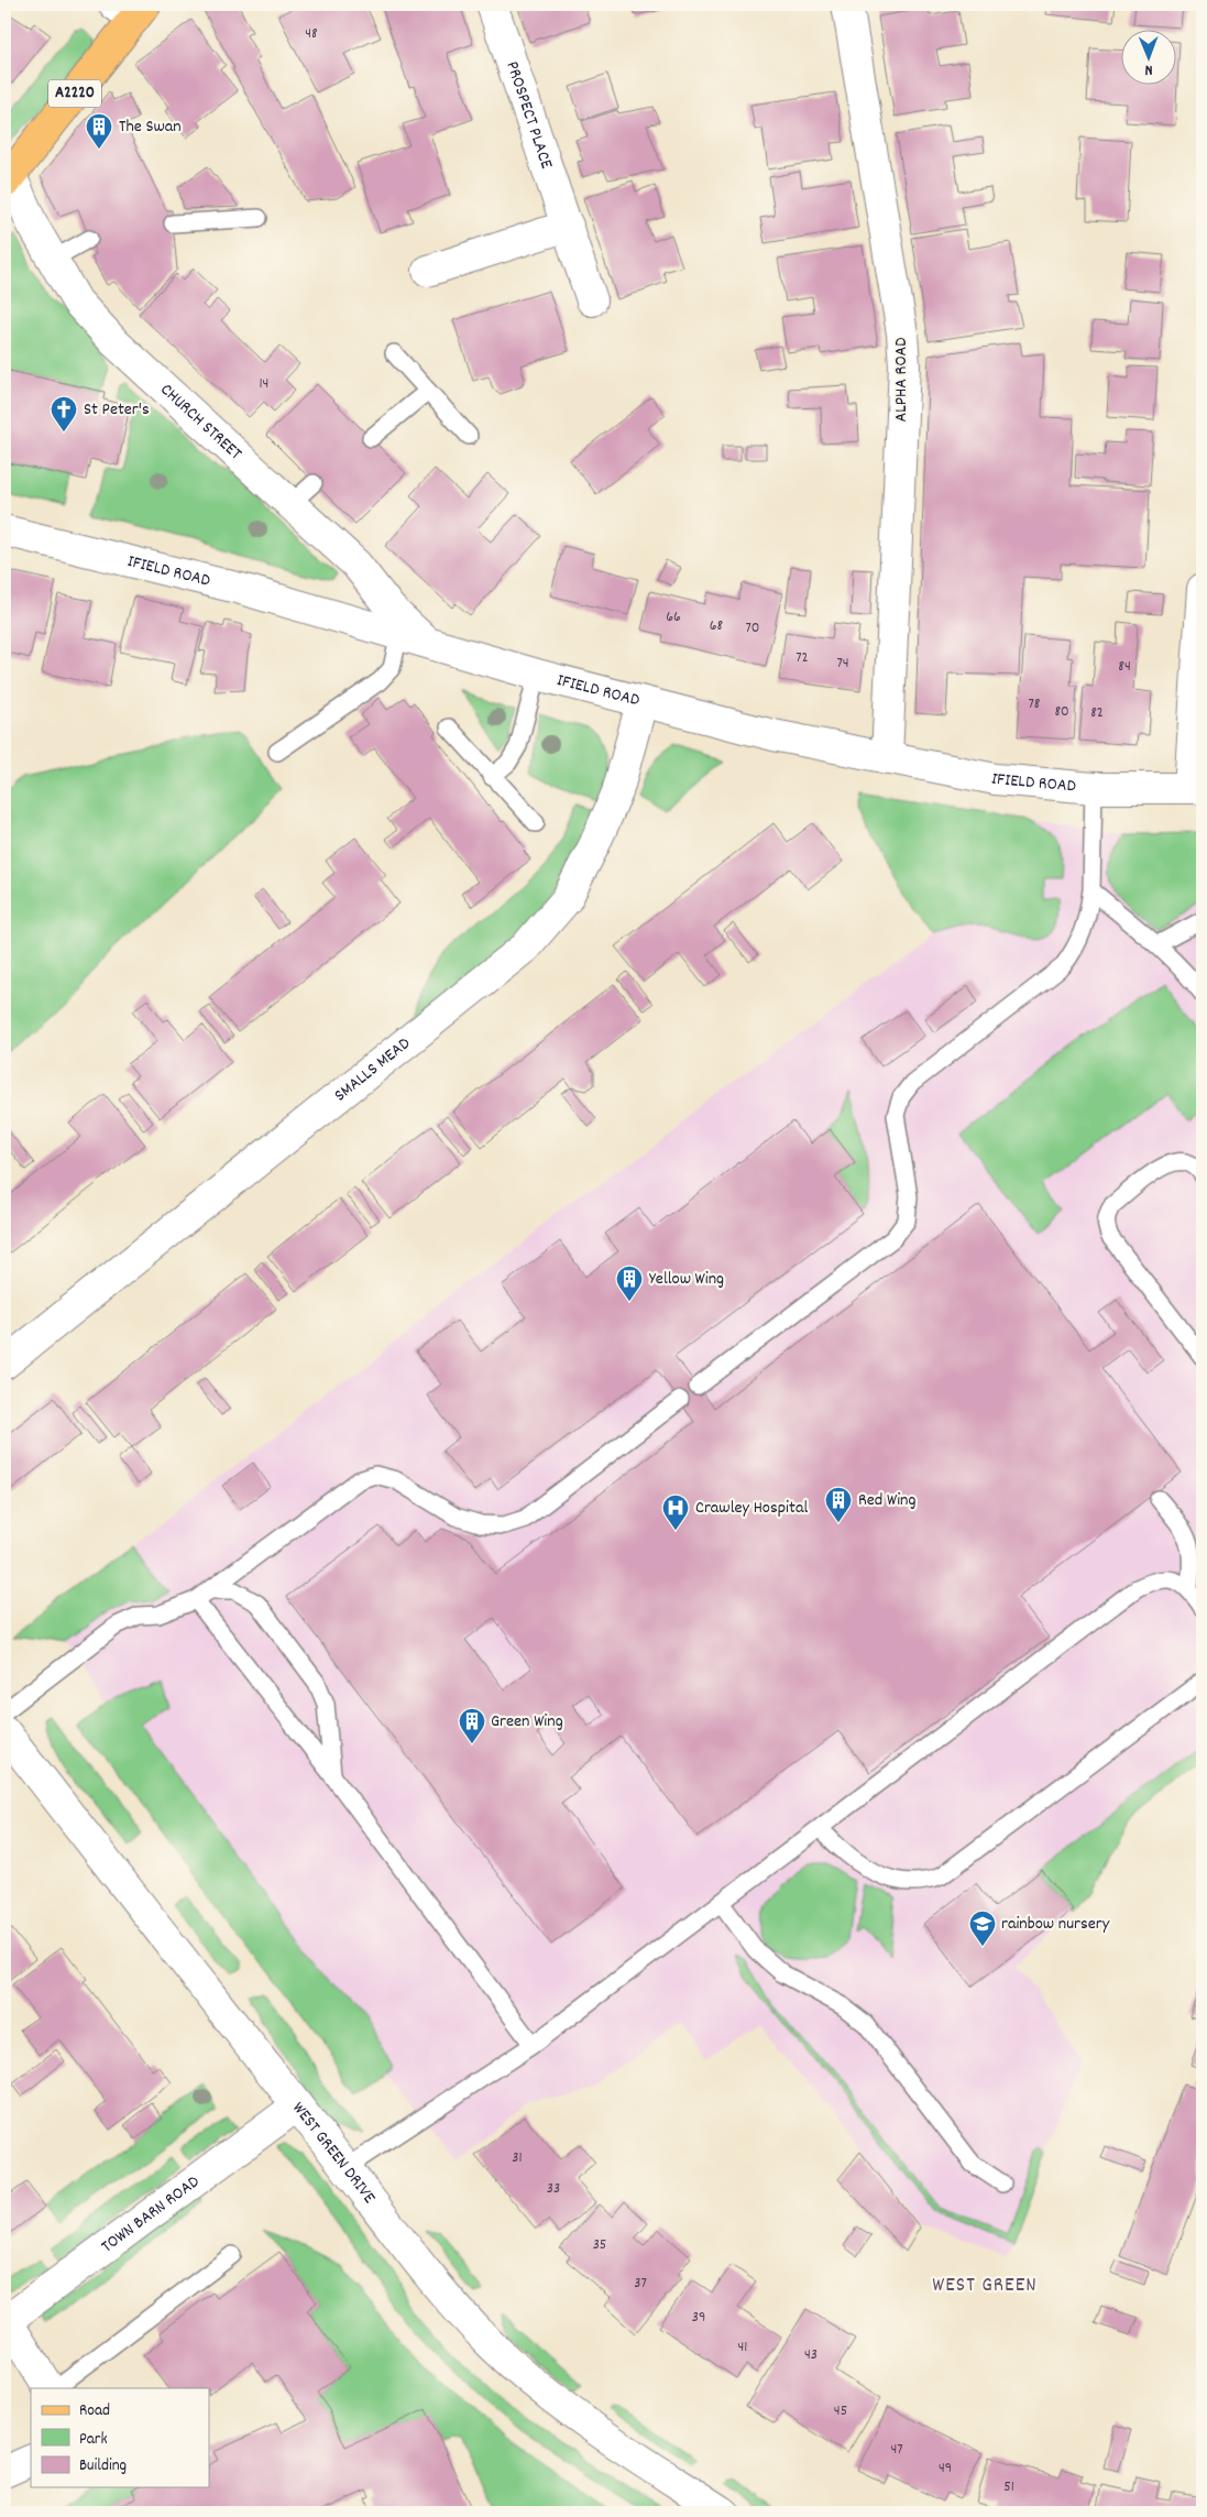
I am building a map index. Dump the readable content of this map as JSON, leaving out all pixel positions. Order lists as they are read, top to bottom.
{
  "streets": {
    "main road": ["A2220"],
    "street": [
      "PROSPECT PLACE",
      "ALPHA ROAD",
      "CHURCH STREET",
      "IFIELD ROAD",
      "SMALLS MEAD",
      "WEST GREEN DRIVE",
      "TOWN BARN ROAD"
    ]
  },
  "crossings": [
    ["A2220", "CHURCH STREET"],
    ["ALPHA ROAD", "IFIELD ROAD"],
    ["CHURCH STREET", "IFIELD ROAD"],
    ["IFIELD ROAD", "SMALLS MEAD"],
    ["WEST GREEN DRIVE", "TOWN BARN ROAD"]
  ],
  "districts": ["WEST GREEN"],
  "places": {
    "building": [
      "The Swan",
      "Yellow Wing",
      "Red Wing",
      "Green Wing"
    ],
    "church": ["St Peter's"],
    "hospital": ["Crawley Hospital"],
    "school or university": ["rainbow nursery"]
  },
  "house_numbers": [
    "48",
    "14",
    "66",
    "68",
    "70",
    "72",
    "74",
    "84",
    "78",
    "80",
    "82",
    "31",
    "33",
    "35",
    "37",
    "39",
    "41",
    "43",
    "45",
    "47",
    "49",
    "51"
  ],
  "legend": ["Road", "Park", "Building"],
  "north": "bottom"
}
